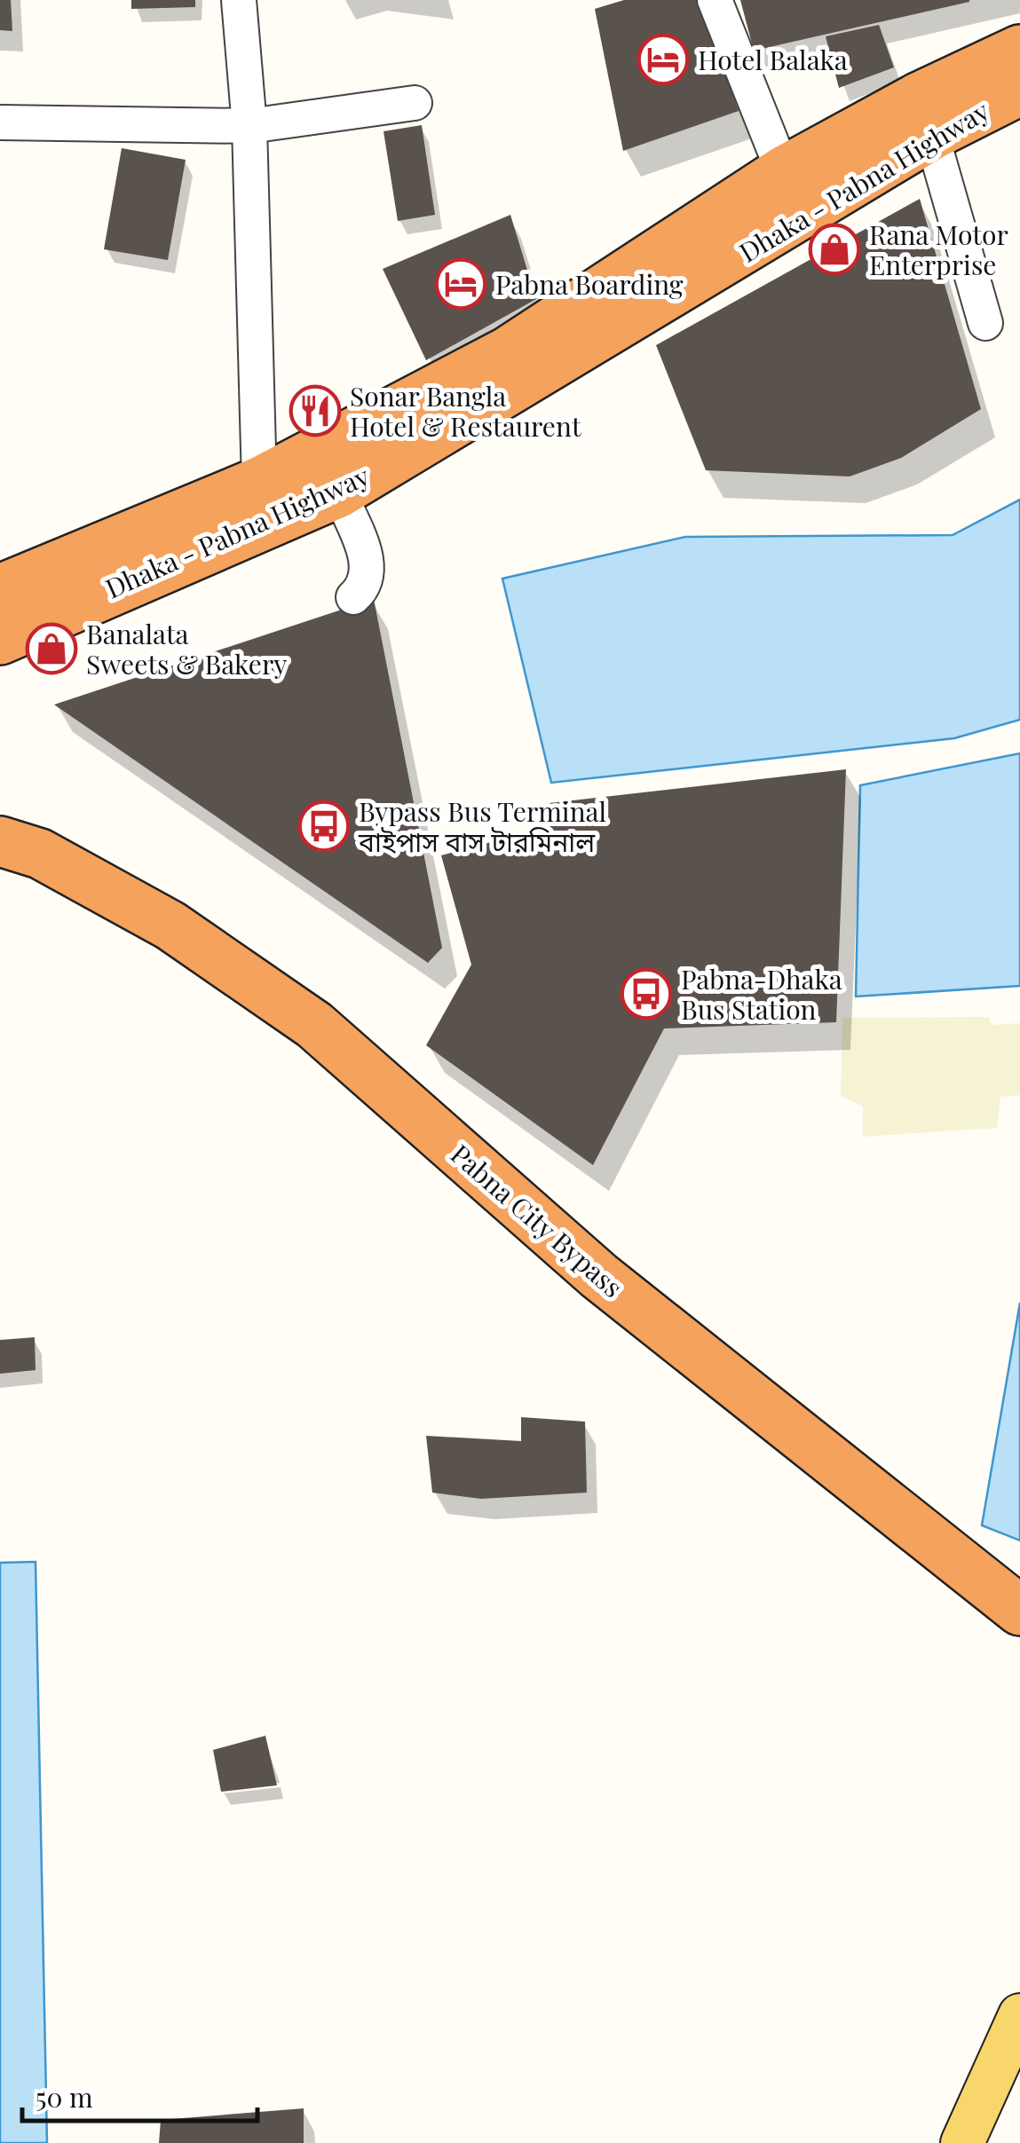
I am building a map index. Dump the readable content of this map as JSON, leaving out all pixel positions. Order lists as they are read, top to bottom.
{
  "streets": {
    "highway": ["Dhaka - Pabna Highway", "Pabna City Bypass"]
  },
  "places": {
    "hotel": ["Hotel Balaka", "Pabna Boarding"],
    "shop": ["Rana Motor Enterprise", "Banalata Sweets & Bakery"],
    "restaurant": ["Sonar Bangla Hotel & Restaurent"],
    "bus stop": ["Bypass Bus Terminal বাইপাস বাস টারমিনাল", "Pabna-Dhaka Bus Station"]
  },
  "scale_bar": "50 m"
}
